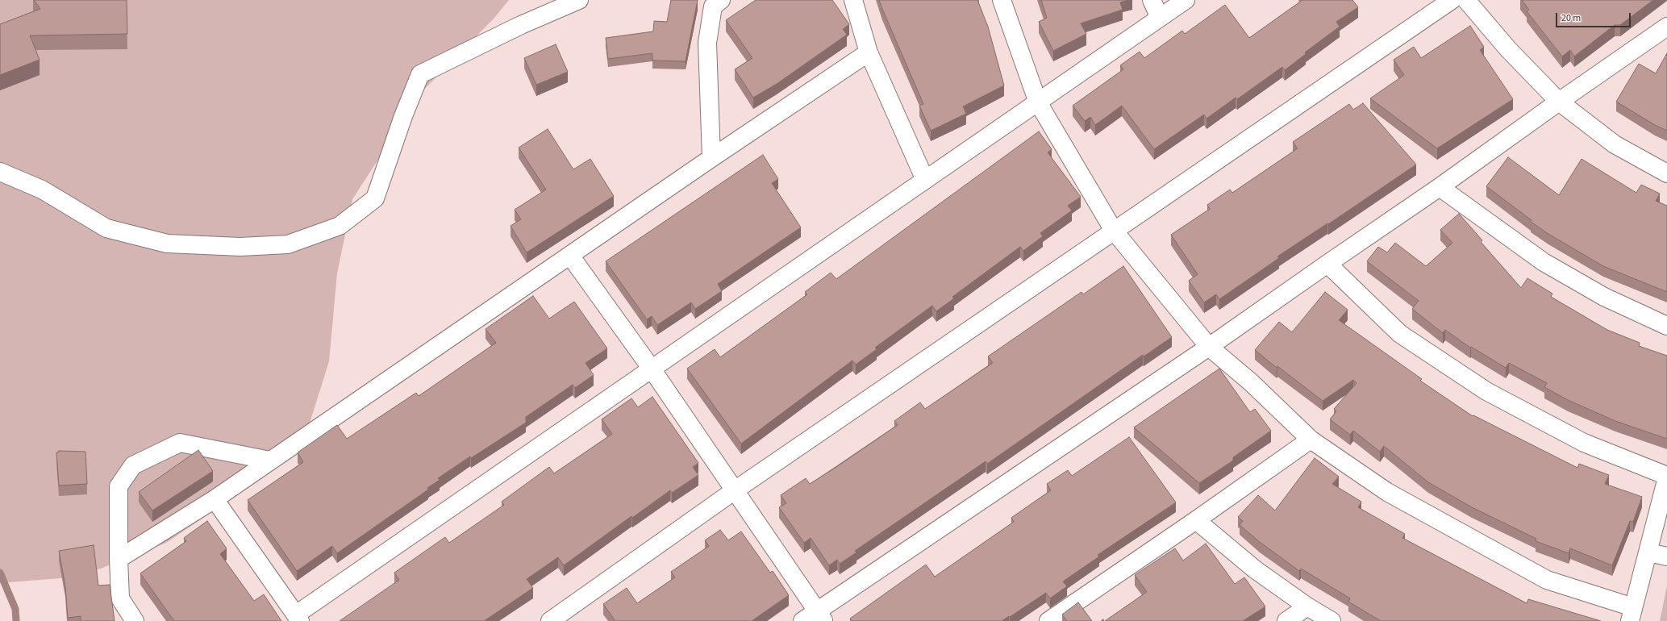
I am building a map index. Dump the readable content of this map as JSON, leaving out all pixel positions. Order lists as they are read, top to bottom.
{
  "scale_bar": "20 m"
}
